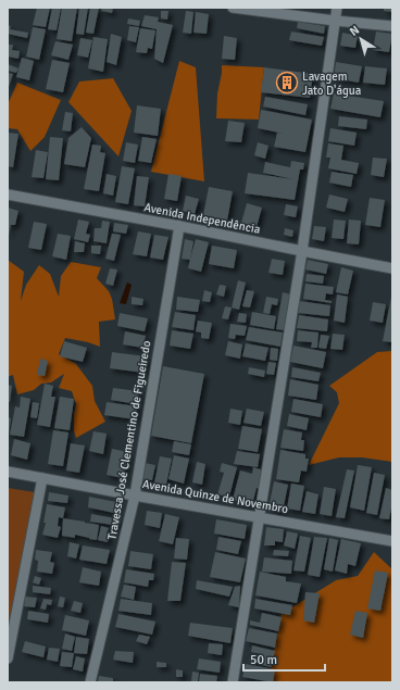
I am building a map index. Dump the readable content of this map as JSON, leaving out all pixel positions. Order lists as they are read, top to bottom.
{
  "streets": {
    "street": ["Avenida Independência", "Travessa José Clementino de Figueiredo", "Avenida Quinze de Novembro"]
  },
  "crossings": [
    ["Avenida Independência", "Travessa José Clementino de Figueiredo"],
    ["Travessa José Clementino de Figueiredo", "Avenida Quinze de Novembro"]
  ],
  "places": {
    "building": ["Lavagem Jato D'água"]
  },
  "scale_bar": "50 m",
  "north": "top left"
}
